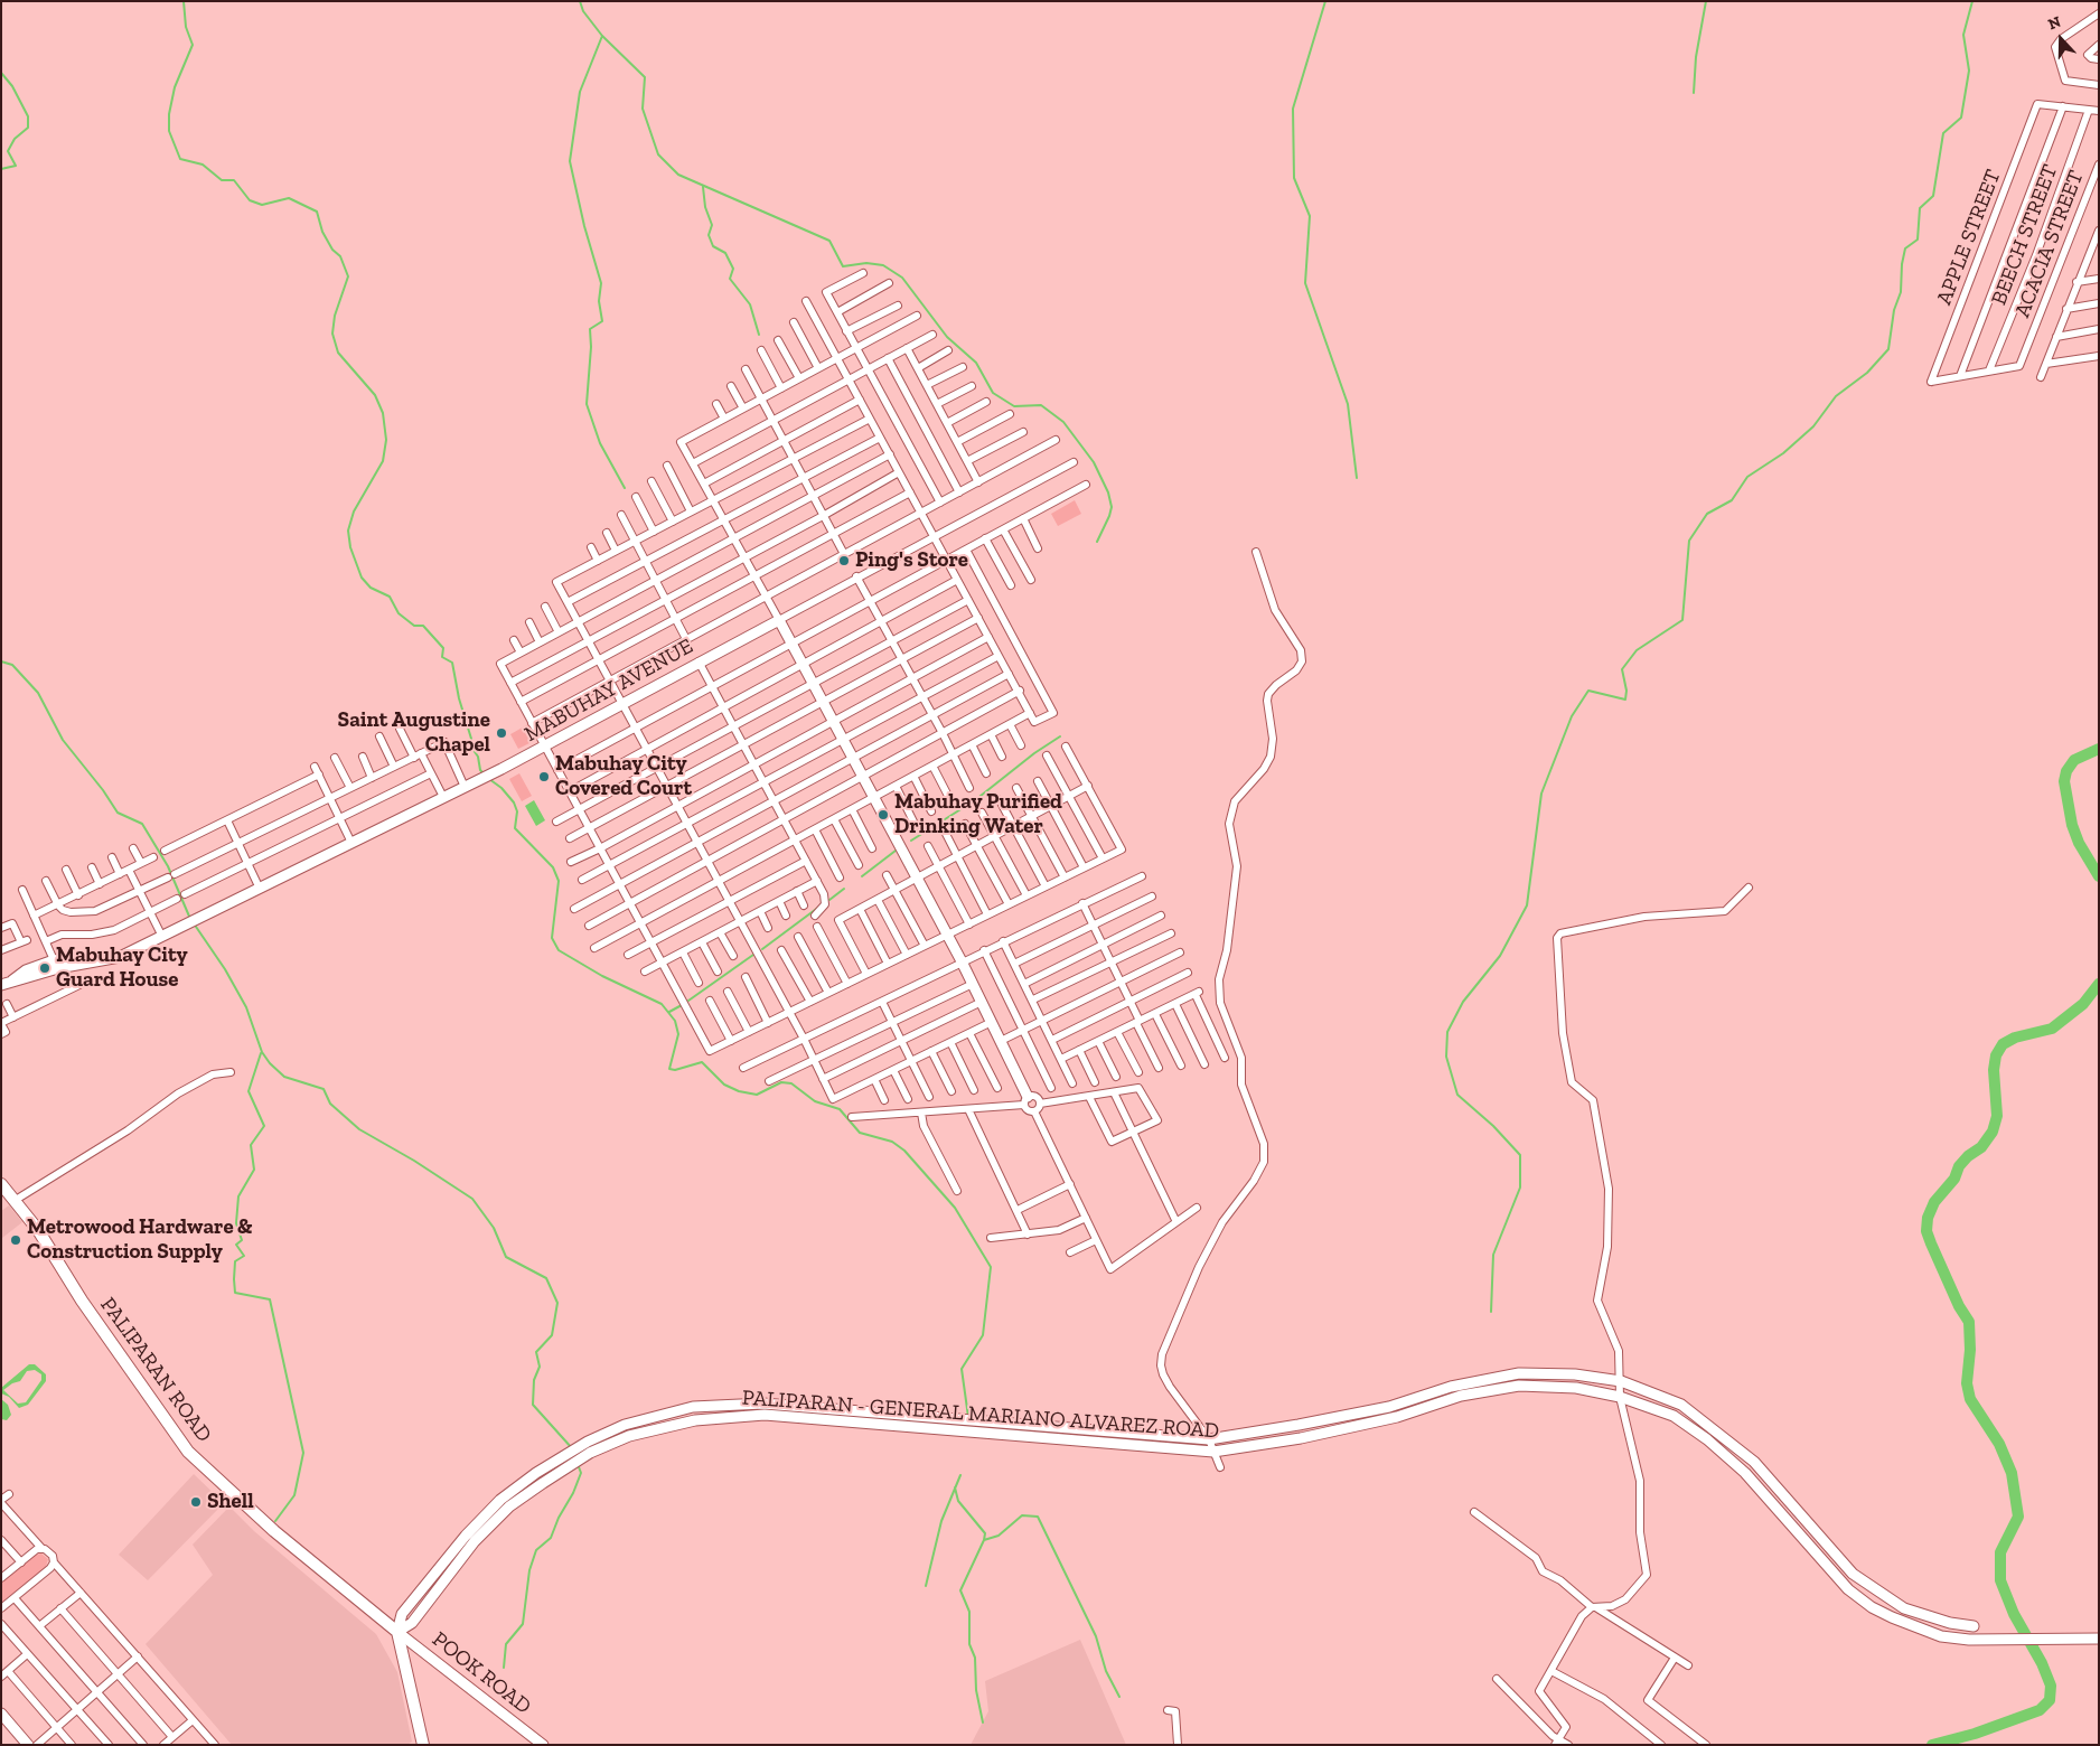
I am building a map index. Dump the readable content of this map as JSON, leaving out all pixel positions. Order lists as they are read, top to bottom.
{
  "streets": {
    "main road": ["PALIPARAN ROAD"],
    "street": [
      "BEECH STREET",
      "APPLE STREET",
      "ACACIA STREET",
      "MABUHAY AVENUE",
      "PALIPARAN - GENERAL MARIANO ALVAREZ ROAD",
      "POOK ROAD"
    ]
  },
  "crossings": [
    ["BEECH STREET", "ACACIA STREET"],
    ["PALIPARAN ROAD", "PALIPARAN - GENERAL MARIANO ALVAREZ ROAD"],
    ["PALIPARAN ROAD", "POOK ROAD"],
    ["PALIPARAN - GENERAL MARIANO ALVAREZ ROAD", "POOK ROAD"]
  ],
  "places": [
    "Ping's Store",
    "Saint Augustine Chapel",
    "Mabuhay City Covered Court",
    "Mabuhay Purified Drinking Water",
    "Mabuhay City Guard House",
    "Metrowood Hardware & Construction Supply",
    "Shell"
  ],
  "north": "top"
}
